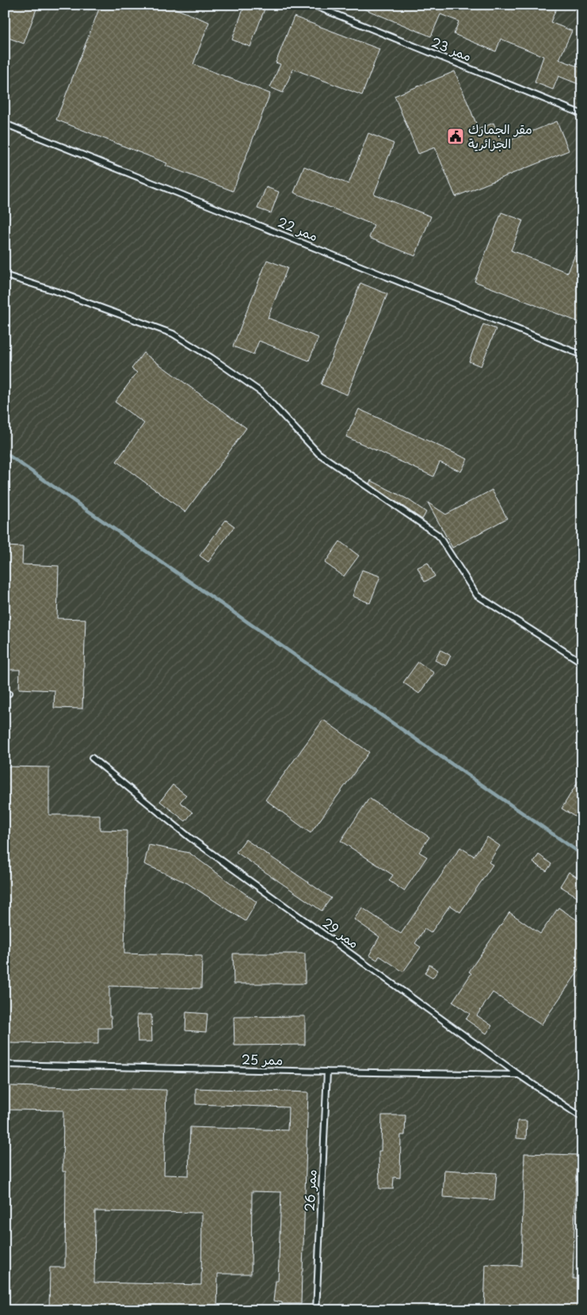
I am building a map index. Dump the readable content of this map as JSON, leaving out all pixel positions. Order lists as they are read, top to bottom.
{
  "streets": {
    "lane": [
      "ممر 23",
      "ممر 22",
      "ممر 29",
      "ممر 25",
      "ممر 26"
    ]
  },
  "crossings": [
    ["ممر 29", "ممر 25"],
    ["ممر 25", "ممر 26"]
  ],
  "places": {
    "public building": ["مقر الجمارك الجزائرية"]
  }
}
